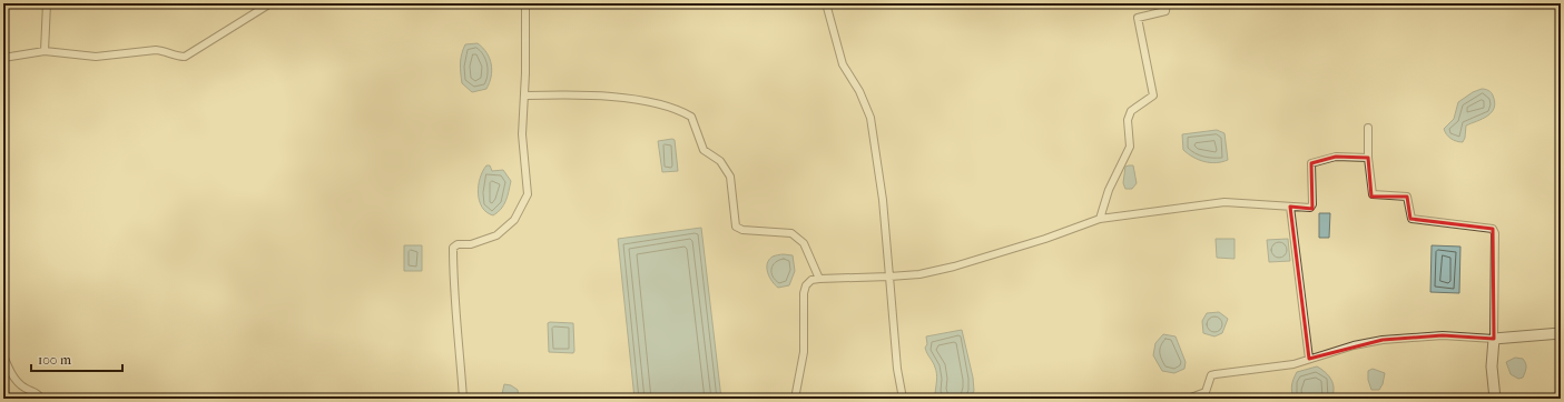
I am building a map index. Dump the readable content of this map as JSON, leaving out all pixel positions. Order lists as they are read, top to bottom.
{
  "scale_bar": "100 m"
}
